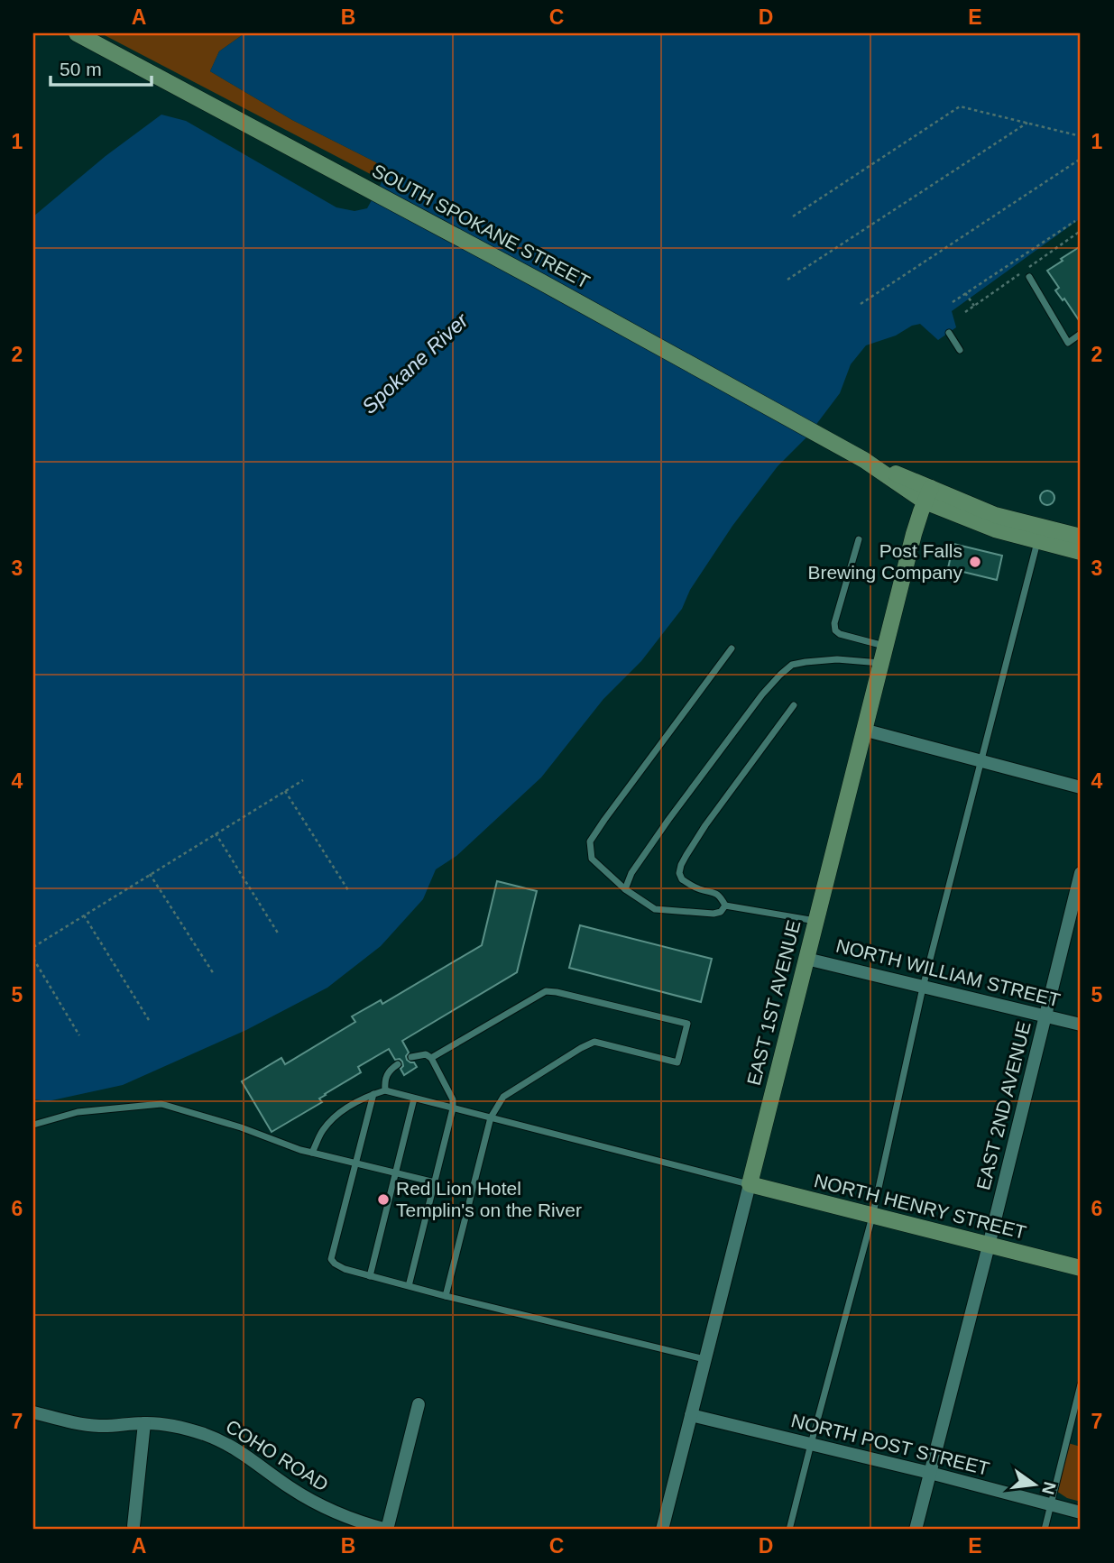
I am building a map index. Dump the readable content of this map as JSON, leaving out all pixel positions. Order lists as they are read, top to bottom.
{
  "streets": {
    "main road": ["SOUTH SPOKANE STREET", "EAST 1ST AVENUE", "NORTH HENRY STREET"],
    "street": [
      "NORTH WILLIAM STREET",
      "EAST 2ND AVENUE",
      "NORTH POST STREET",
      "COHO ROAD"
    ]
  },
  "crossings": [
    ["SOUTH SPOKANE STREET", "EAST 1ST AVENUE"],
    ["NORTH WILLIAM STREET", "EAST 1ST AVENUE"],
    ["NORTH WILLIAM STREET", "EAST 2ND AVENUE"],
    ["EAST 1ST AVENUE", "NORTH HENRY STREET"],
    ["EAST 1ST AVENUE", "NORTH POST STREET"],
    ["EAST 2ND AVENUE", "NORTH HENRY STREET"],
    ["EAST 2ND AVENUE", "NORTH POST STREET"]
  ],
  "water": ["Spokane River"],
  "places": ["Post Falls Brewing Company", "Red Lion Hotel Templin's on the River"],
  "scale_bar": "50 m",
  "north": "right",
  "grid": {
    "columns": [
      "A",
      "B",
      "C",
      "D",
      "E"
    ],
    "rows": [
      "1",
      "2",
      "3",
      "4",
      "5",
      "6",
      "7"
    ]
  }
}
